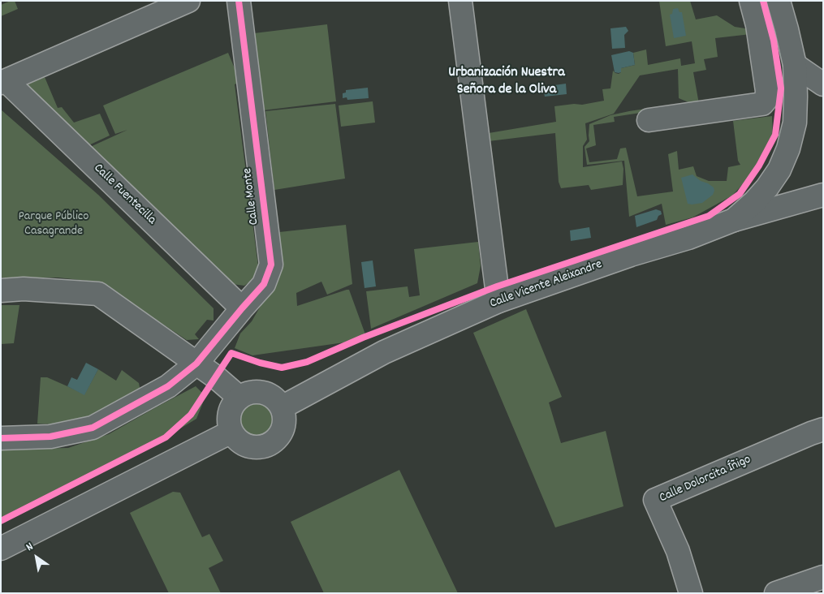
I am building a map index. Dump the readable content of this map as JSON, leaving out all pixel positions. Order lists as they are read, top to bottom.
{
  "streets": {
    "street": [
      "Calle Fuentecilla",
      "Calle Monte",
      "Calle Vicente Aleixandre",
      "Calle Dolorcita Íñigo"
    ]
  },
  "crossings": [
    ["Calle Fuentecilla", "Calle Monte"]
  ],
  "districts": ["Urbanización Nuestra Señora de la Oliva"],
  "parks": ["Parque Público Casagrande"],
  "north": "top left"
}
